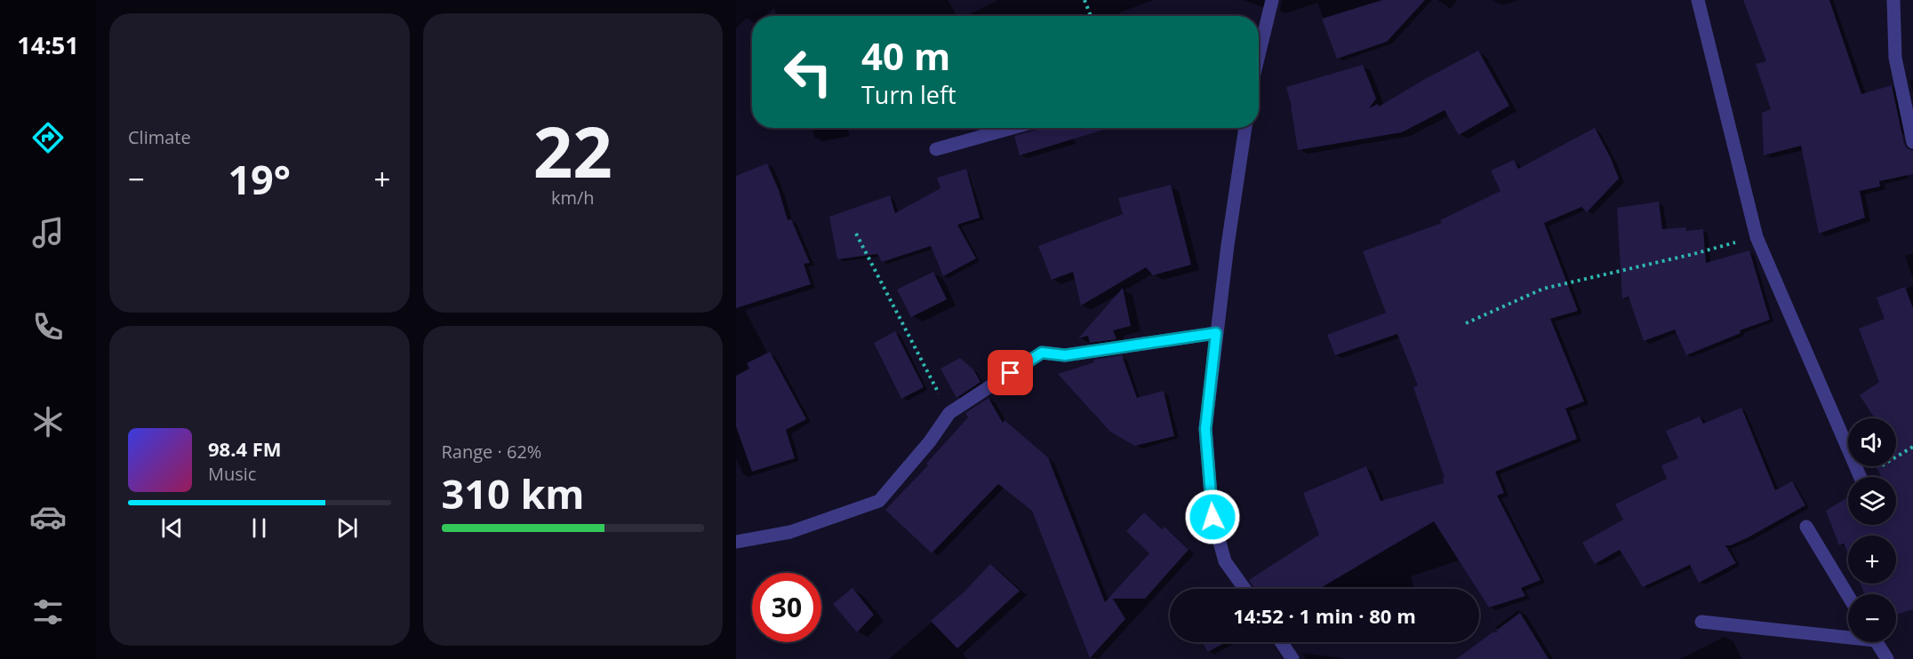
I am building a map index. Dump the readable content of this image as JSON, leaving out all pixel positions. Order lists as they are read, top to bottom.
{
  "page": {
    "tabs": "14:51",
    "tile": [
      "Climate",
      ["22", "km/h"],
      ["Range · 62%", "310 km"]
    ],
    "turn": ["40 m", "Turn left"],
    "heat": ["−", "19°", "+"],
    "map_buttons": ["+", "−"],
    "song": ["98.4 FM", "Music"],
    "limit": "30",
    "trip": "14:52 · 1 min · 80 m"
  }
}
